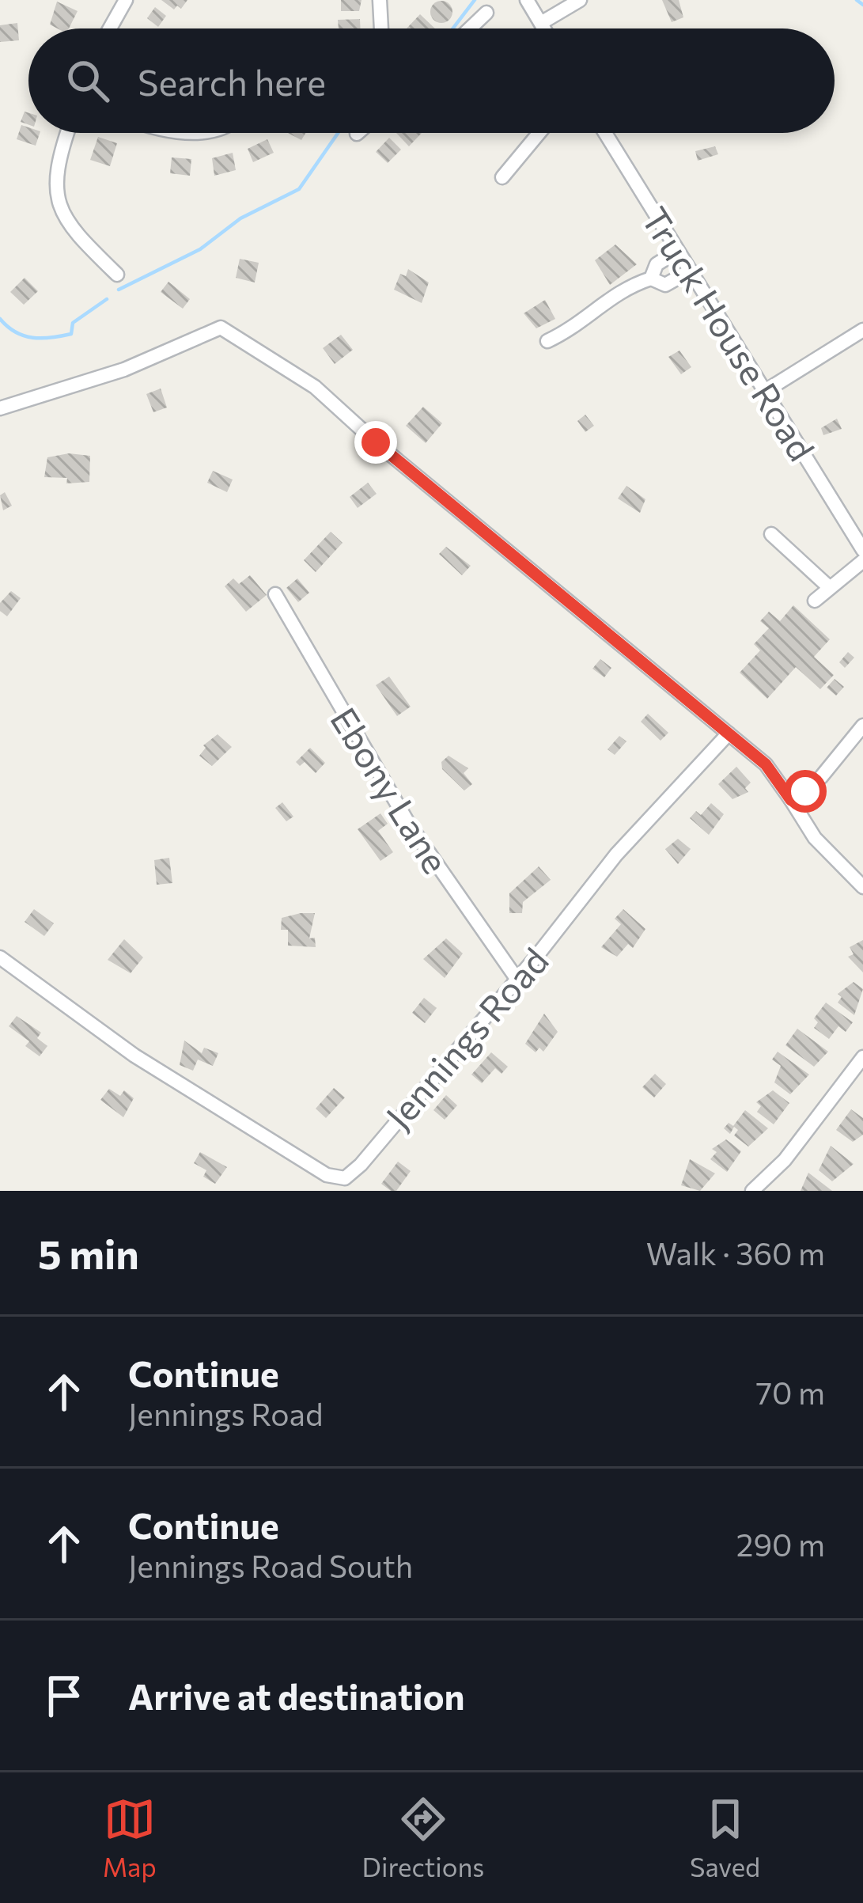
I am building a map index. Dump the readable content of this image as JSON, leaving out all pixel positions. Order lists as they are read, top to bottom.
{
  "streets": {
    "street": ["Truck House Road", "Ebony Lane", "Jennings Road"]
  },
  "crossings": [
    ["Ebony Lane", "Jennings Road"]
  ],
  "page": {
    "search": "Search here",
    "heading": ["5 min", "Walk · 360 m"],
    "list": [
      ["Continue", "Jennings Road", "70 m"],
      ["Continue", "Jennings Road South", "290 m"],
      "Arrive at destination"
    ],
    "nav": ["Map", "Directions", "Saved"]
  }
}
